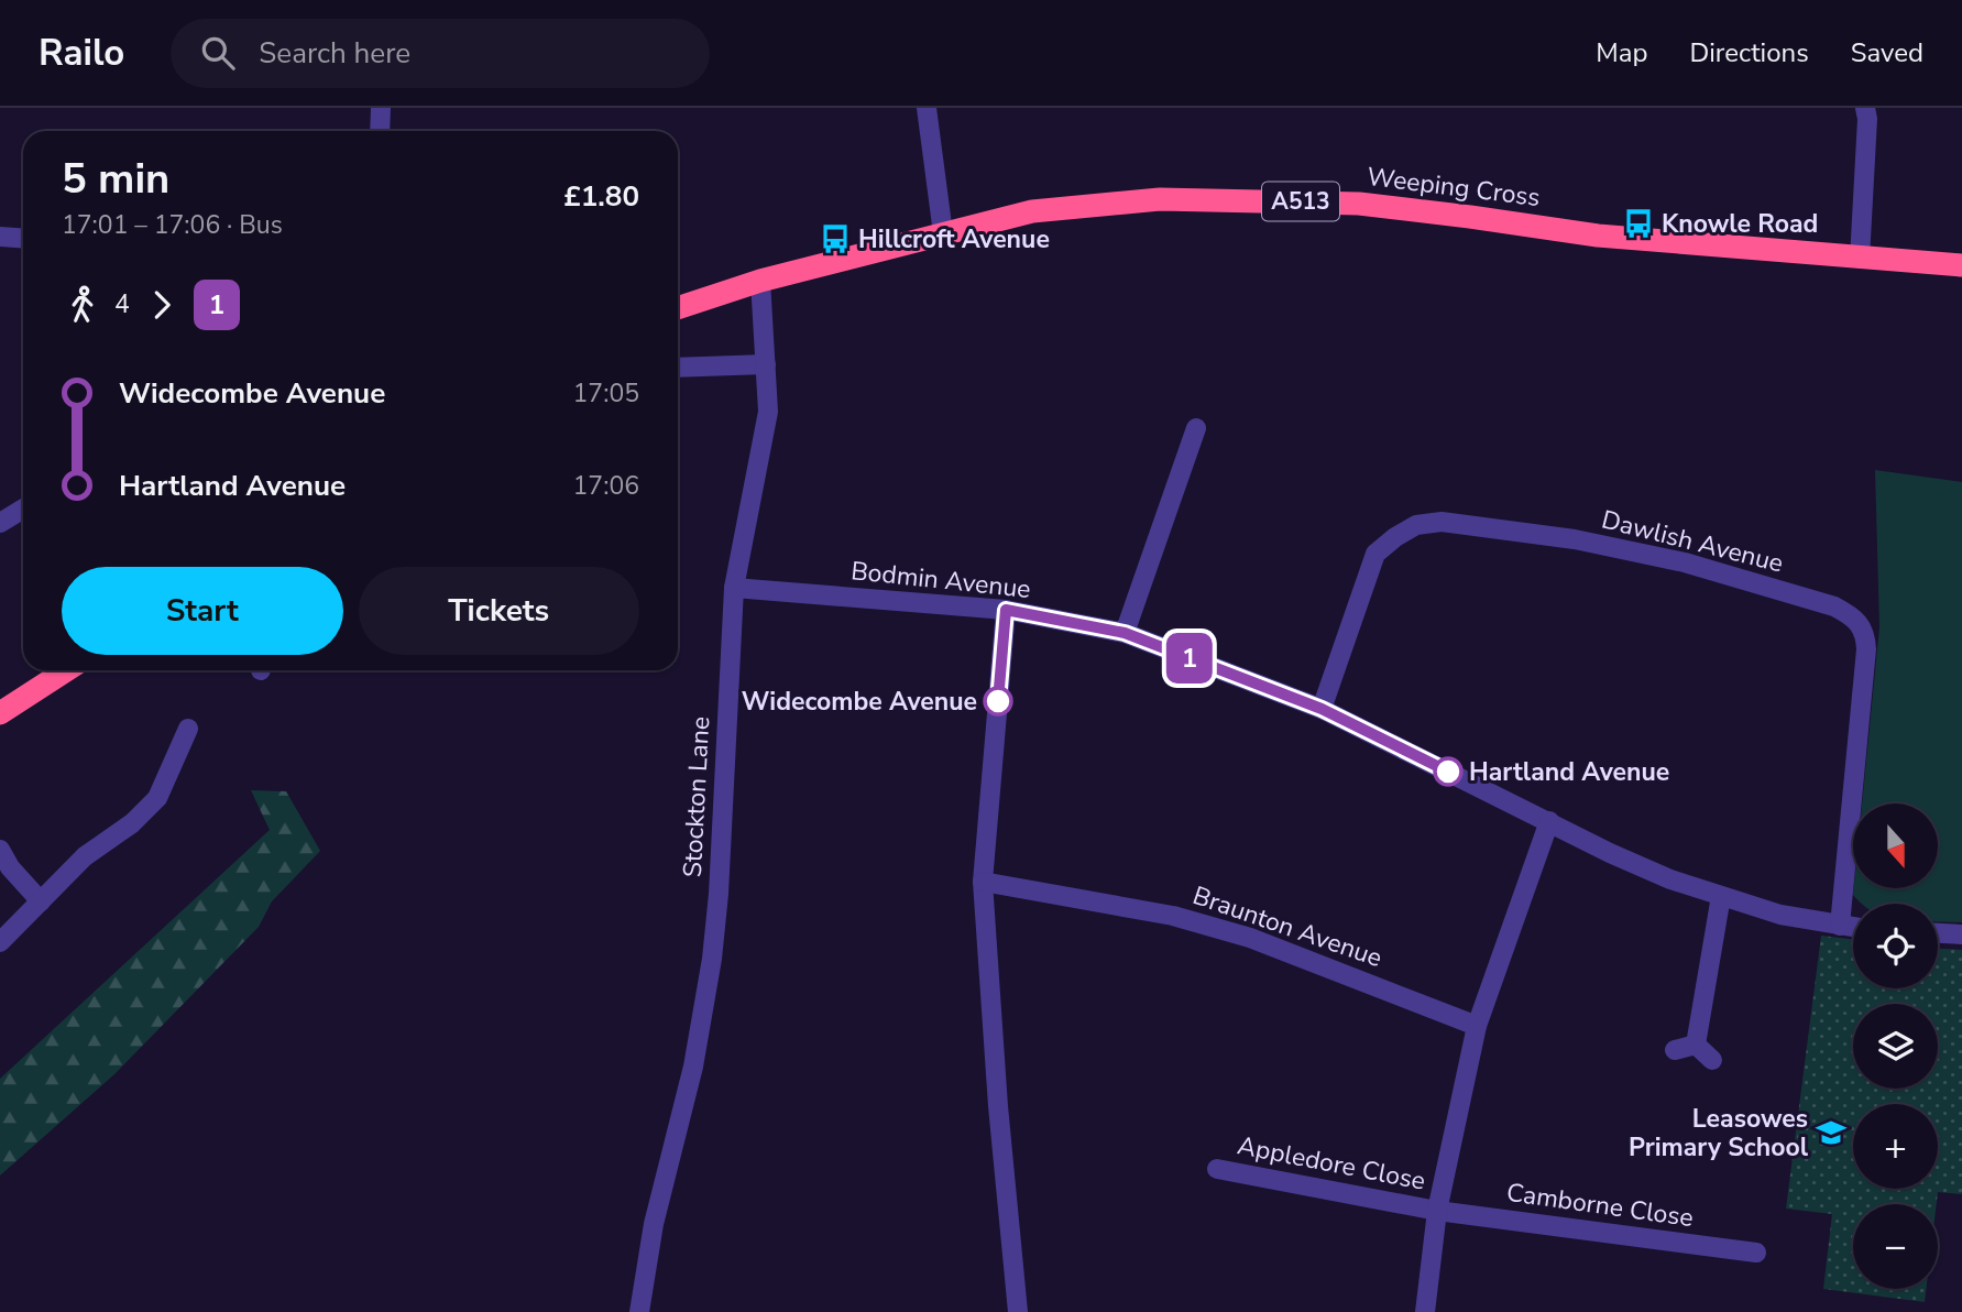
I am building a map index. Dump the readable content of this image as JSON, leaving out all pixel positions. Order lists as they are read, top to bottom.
{
  "streets": {
    "highway": ["Weeping Cross", "A513"],
    "street": [
      "Dawlish Avenue",
      "Bodmin Avenue",
      "Stockton Lane",
      "Braunton Avenue",
      "Appledore Close",
      "Camborne Close"
    ]
  },
  "crossings": [
    ["Weeping Cross", "A513"],
    ["Weeping Cross", "Stockton Lane"],
    ["A513", "Stockton Lane"],
    ["Dawlish Avenue", "Bodmin Avenue"],
    ["Bodmin Avenue", "Stockton Lane"],
    ["Appledore Close", "Camborne Close"]
  ],
  "places": {
    "bus stop": ["Knowle Road", "Hillcroft Avenue"],
    "other": ["Widecombe Avenue", "Hartland Avenue"],
    "school or university": ["Leasowes Primary School"]
  },
  "lines": ["bus line 1"],
  "north": "bottom",
  "page": {
    "header": "Railo",
    "search": "Search here",
    "nav": ["Map", "Directions", "Saved"],
    "on_map": "1",
    "heading": ["5 min", "17:01 – 17:06 · Bus", "£1.80"],
    "legs": ["4", "1"],
    "list": [
      {
        "name": "Widecombe Avenue",
        "value": "17:05"
      },
      {
        "name": "Hartland Avenue",
        "value": "17:06"
      }
    ],
    "buttons": ["Start", "Tickets"],
    "map_buttons": ["+", "−"]
  }
}
